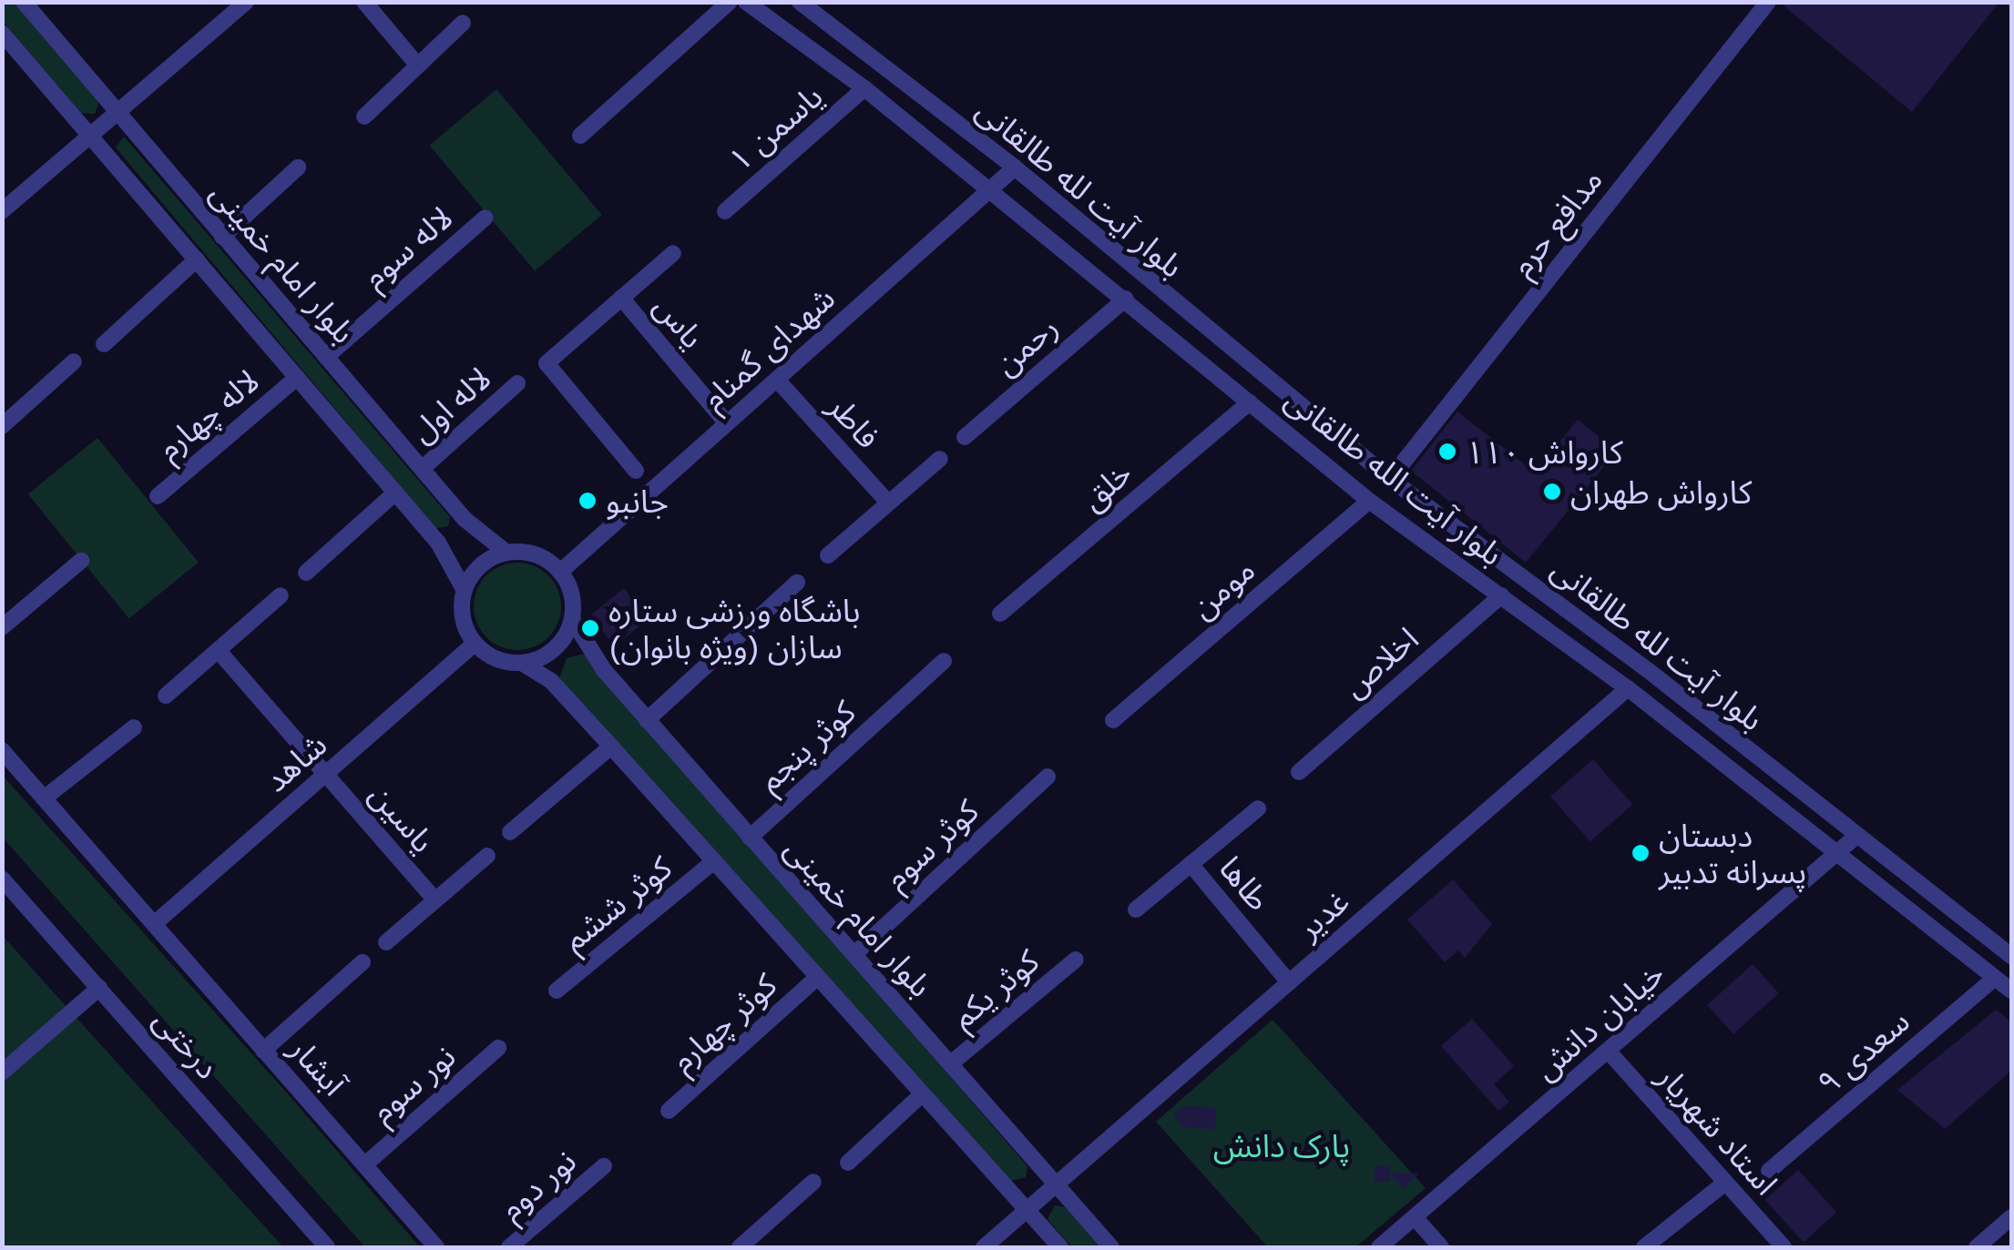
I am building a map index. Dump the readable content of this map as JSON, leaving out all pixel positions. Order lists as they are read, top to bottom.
{
  "streets": {
    "street": [
      "یاسمن ۱",
      "بلوار آیت لله طالقانی",
      "مدافع حرم",
      "لاله سوم",
      "بلوار امام خمینی",
      "یاس",
      "رحمن",
      "شهدای گمنام",
      "لاله اول",
      "لاله چهارم",
      "فاطر",
      "بلوار آیت الله طالقانی",
      "خلق",
      "مومن",
      "اخلاص",
      "کوثر پنجم",
      "شاهد",
      "یاسین",
      "کوثر سوم",
      "طاها",
      "کوثر ششم",
      "غدیر",
      "کوثر یکم",
      "خیابان دانش",
      "کوثر چهارم",
      "درختی",
      "سعدی ۹",
      "آبشار",
      "نور سوم",
      "استاد شهریار",
      "نور دوم"
    ]
  },
  "crossings": [
    ["یاسمن ۱", "بلوار آیت الله طالقانی"],
    ["بلوار آیت لله طالقانی", "مدافع حرم"],
    ["بلوار آیت لله طالقانی", "شهدای گمنام"],
    ["بلوار آیت لله طالقانی", "خیابان دانش"],
    ["لاله سوم", "بلوار امام خمینی"],
    ["بلوار امام خمینی", "شهدای گمنام"],
    ["بلوار امام خمینی", "لاله اول"],
    ["بلوار امام خمینی", "لاله چهارم"],
    ["بلوار امام خمینی", "کوثر پنجم"],
    ["بلوار امام خمینی", "شاهد"],
    ["بلوار امام خمینی", "کوثر سوم"],
    ["بلوار امام خمینی", "غدیر"],
    ["بلوار امام خمینی", "کوثر یکم"],
    ["یاس", "شهدای گمنام"],
    ["رحمن", "بلوار آیت الله طالقانی"],
    ["شهدای گمنام", "فاطر"],
    ["شهدای گمنام", "بلوار آیت الله طالقانی"],
    ["شهدای گمنام", "شاهد"],
    ["بلوار آیت الله طالقانی", "خلق"],
    ["بلوار آیت الله طالقانی", "مومن"],
    ["بلوار آیت الله طالقانی", "اخلاص"],
    ["بلوار آیت الله طالقانی", "غدیر"],
    ["بلوار آیت الله طالقانی", "خیابان دانش"],
    ["بلوار آیت الله طالقانی", "سعدی ۹"],
    ["شاهد", "یاسین"],
    ["شاهد", "آبشار"],
    ["طاها", "غدیر"],
    ["خیابان دانش", "استاد شهریار"],
    ["آبشار", "نور سوم"]
  ],
  "parks": ["پارک دانش"],
  "places": [
    "کارواش ۱۱۰",
    "کارواش طهران",
    "جانبو",
    "باشگاه ورزشی ستاره سازان (ویژه بانوان)",
    "دبستان پسرانه تدبیر"
  ]
}
